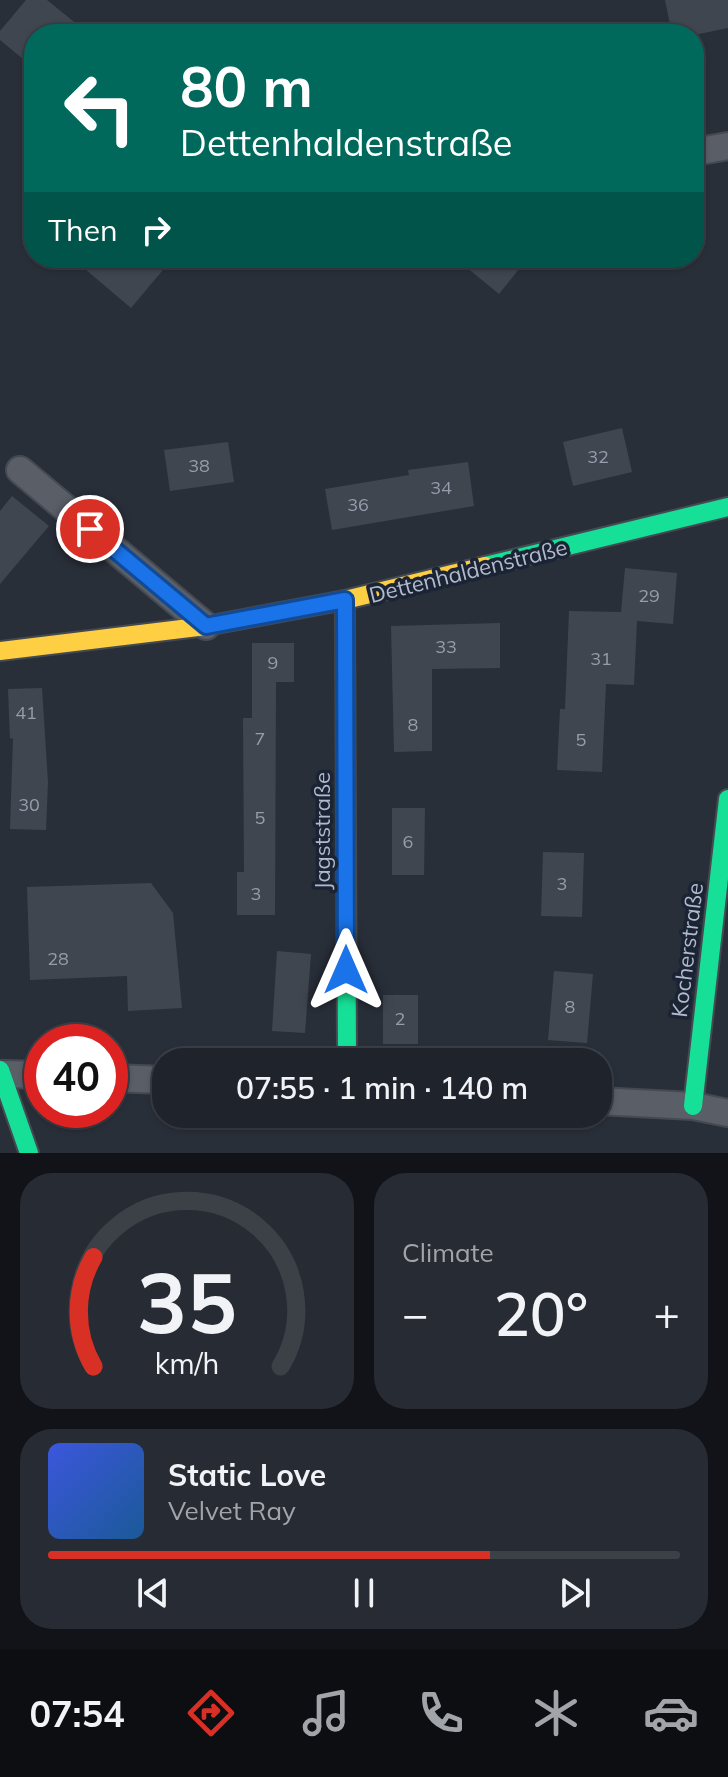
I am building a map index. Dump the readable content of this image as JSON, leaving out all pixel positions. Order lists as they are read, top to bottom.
{
  "streets": {
    "street": ["Dettenhaldenstraße", "Jagststraße", "Kocherstraße"]
  },
  "crossings": [
    ["Dettenhaldenstraße", "Jagststraße"]
  ],
  "house_numbers": [
    "32",
    "38",
    "34",
    "36",
    "29",
    "33",
    "31",
    "9",
    "41",
    "8",
    "7",
    "5",
    "30",
    "5",
    "6",
    "3",
    "3",
    "28",
    "8",
    "2"
  ],
  "page": {
    "turn": ["80 m", "Dettenhaldenstraße"],
    "then": "Then",
    "limit": "40",
    "trip": "07:55 · 1 min · 140 m",
    "tile": "Climate",
    "heat": ["−", "20°", "+"],
    "song": ["Static Love", "Velvet Ray"],
    "tabs": "07:54",
    "gauge": ["35", "km/h"]
  }
}
